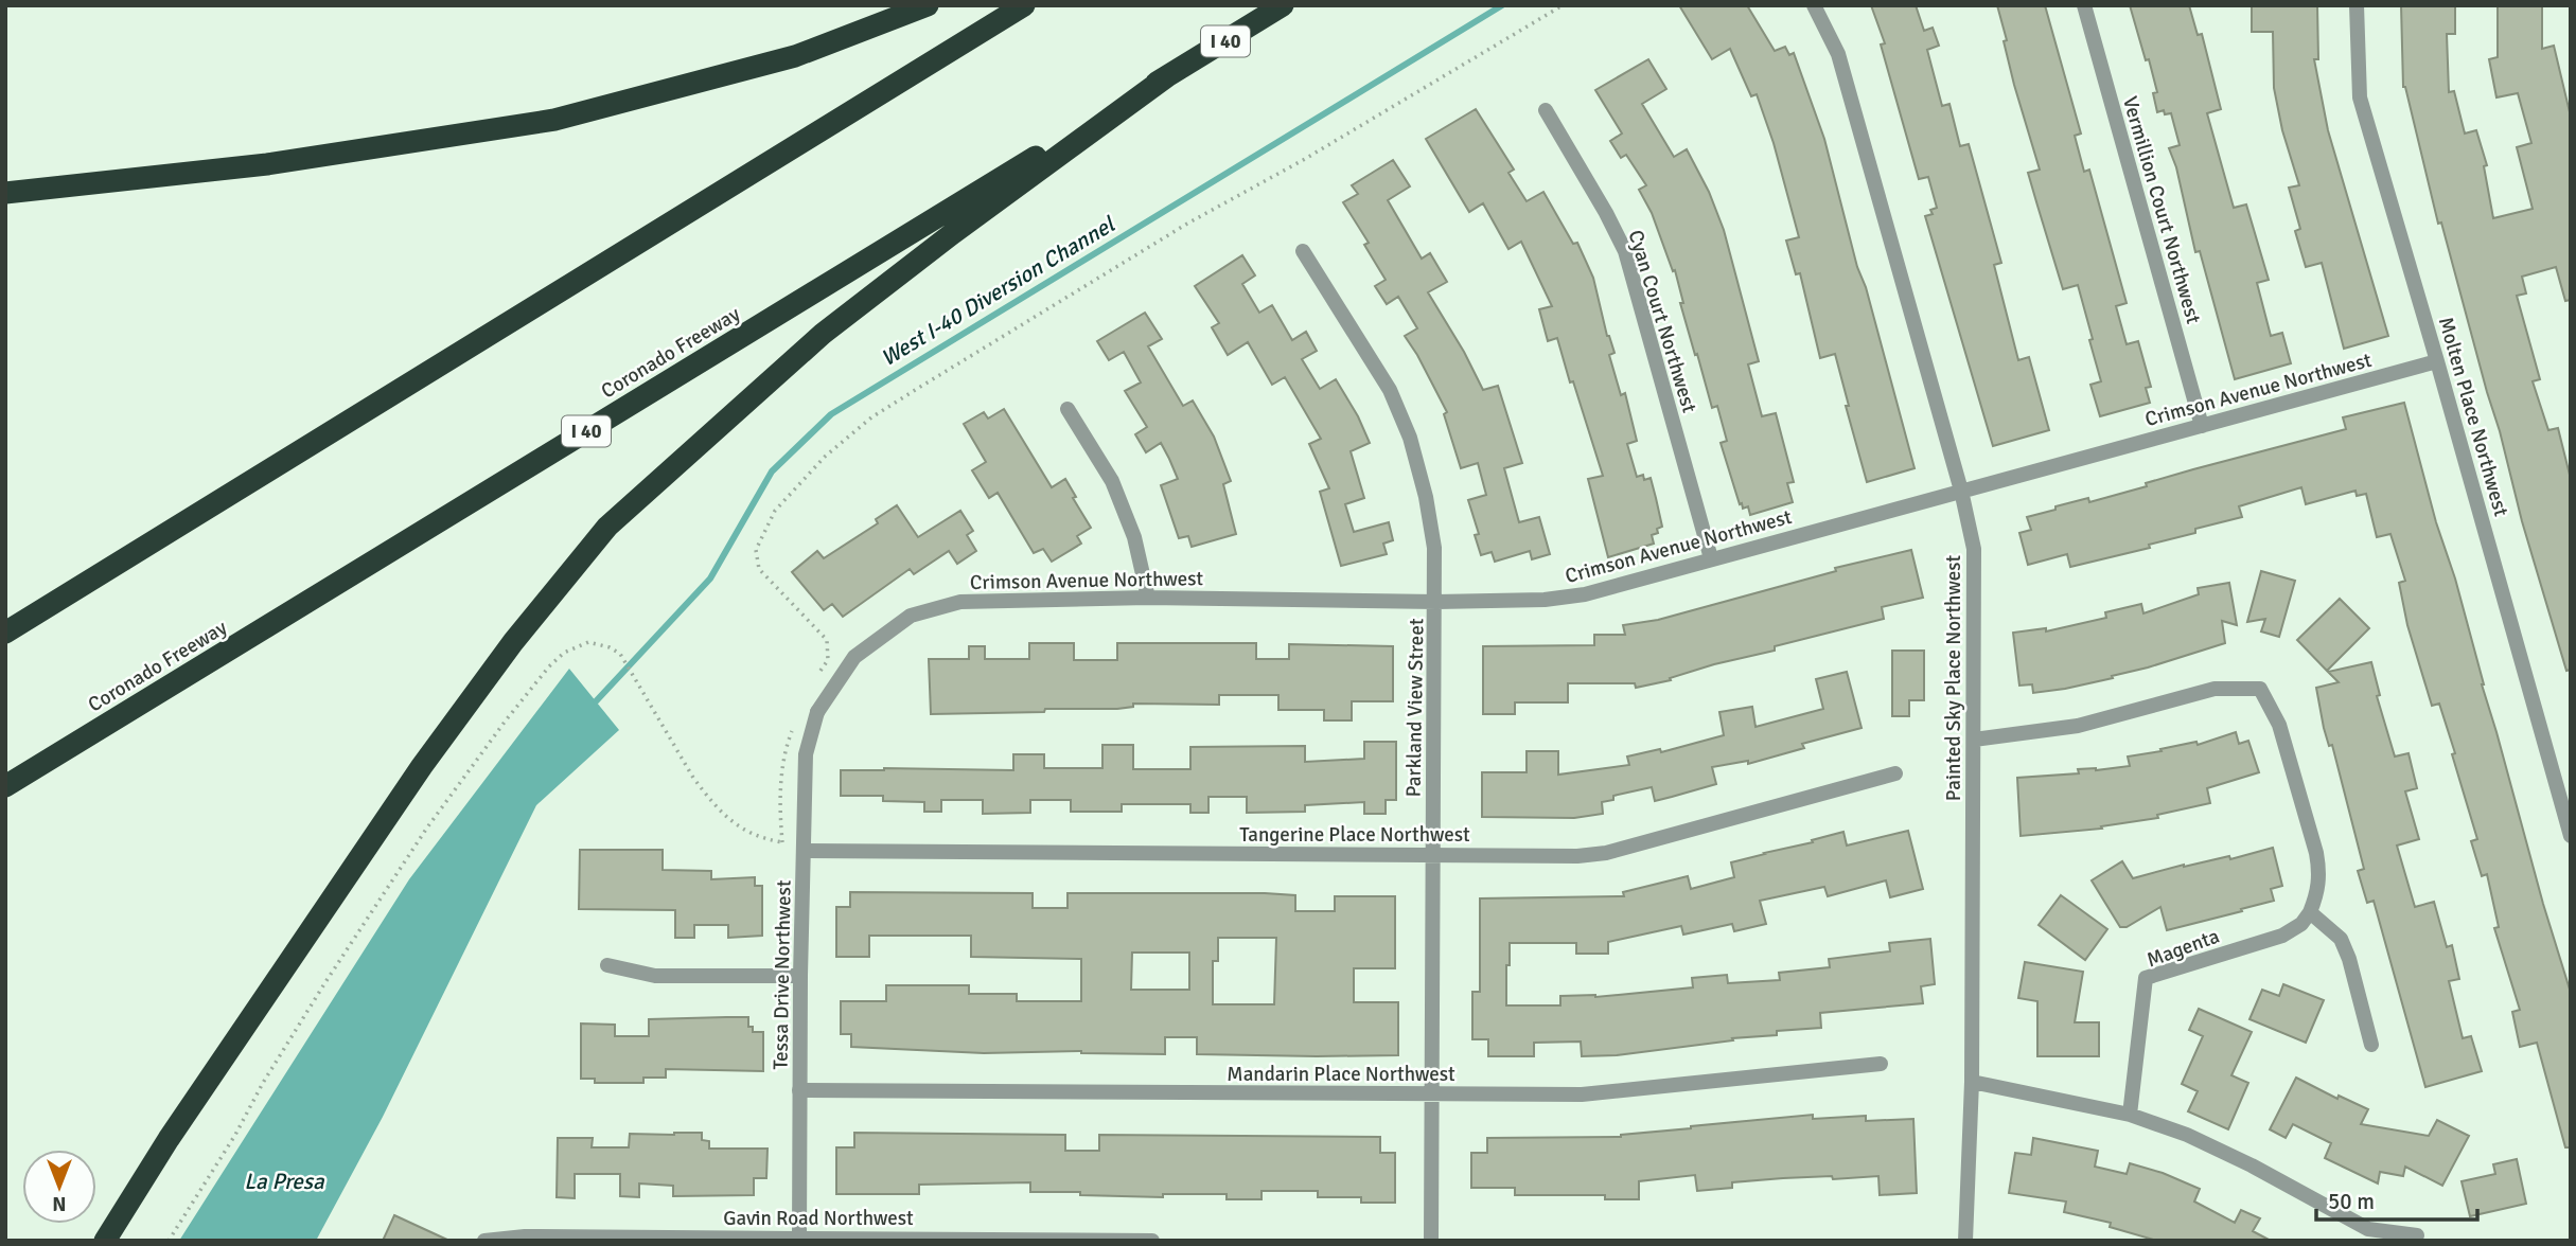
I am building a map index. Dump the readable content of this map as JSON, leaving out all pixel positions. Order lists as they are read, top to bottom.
{
  "streets": {
    "highway": ["I 40", "Coronado Freeway"],
    "street": [
      "Vermillion Court Northwest",
      "Cyan Court Northwest",
      "Crimson Avenue Northwest",
      "Molten Place Northwest",
      "Painted Sky Place Northwest",
      "Parkland View Street",
      "Tangerine Place Northwest",
      "Magenta",
      "Tessa Drive Northwest",
      "Mandarin Place Northwest",
      "Gavin Road Northwest"
    ]
  },
  "crossings": [
    ["Vermillion Court Northwest", "Crimson Avenue Northwest"],
    ["Cyan Court Northwest", "Crimson Avenue Northwest"],
    ["Crimson Avenue Northwest", "Molten Place Northwest"],
    ["Crimson Avenue Northwest", "Painted Sky Place Northwest"],
    ["Crimson Avenue Northwest", "Parkland View Street"],
    ["Crimson Avenue Northwest", "Tessa Drive Northwest"],
    ["Parkland View Street", "Tangerine Place Northwest"],
    ["Parkland View Street", "Mandarin Place Northwest"],
    ["Tangerine Place Northwest", "Tessa Drive Northwest"],
    ["Tessa Drive Northwest", "Mandarin Place Northwest"],
    ["Tessa Drive Northwest", "Gavin Road Northwest"]
  ],
  "water": ["West I-40 Diversion Channel", "La Presa"],
  "scale_bar": "50 m",
  "north": "bottom"
}
